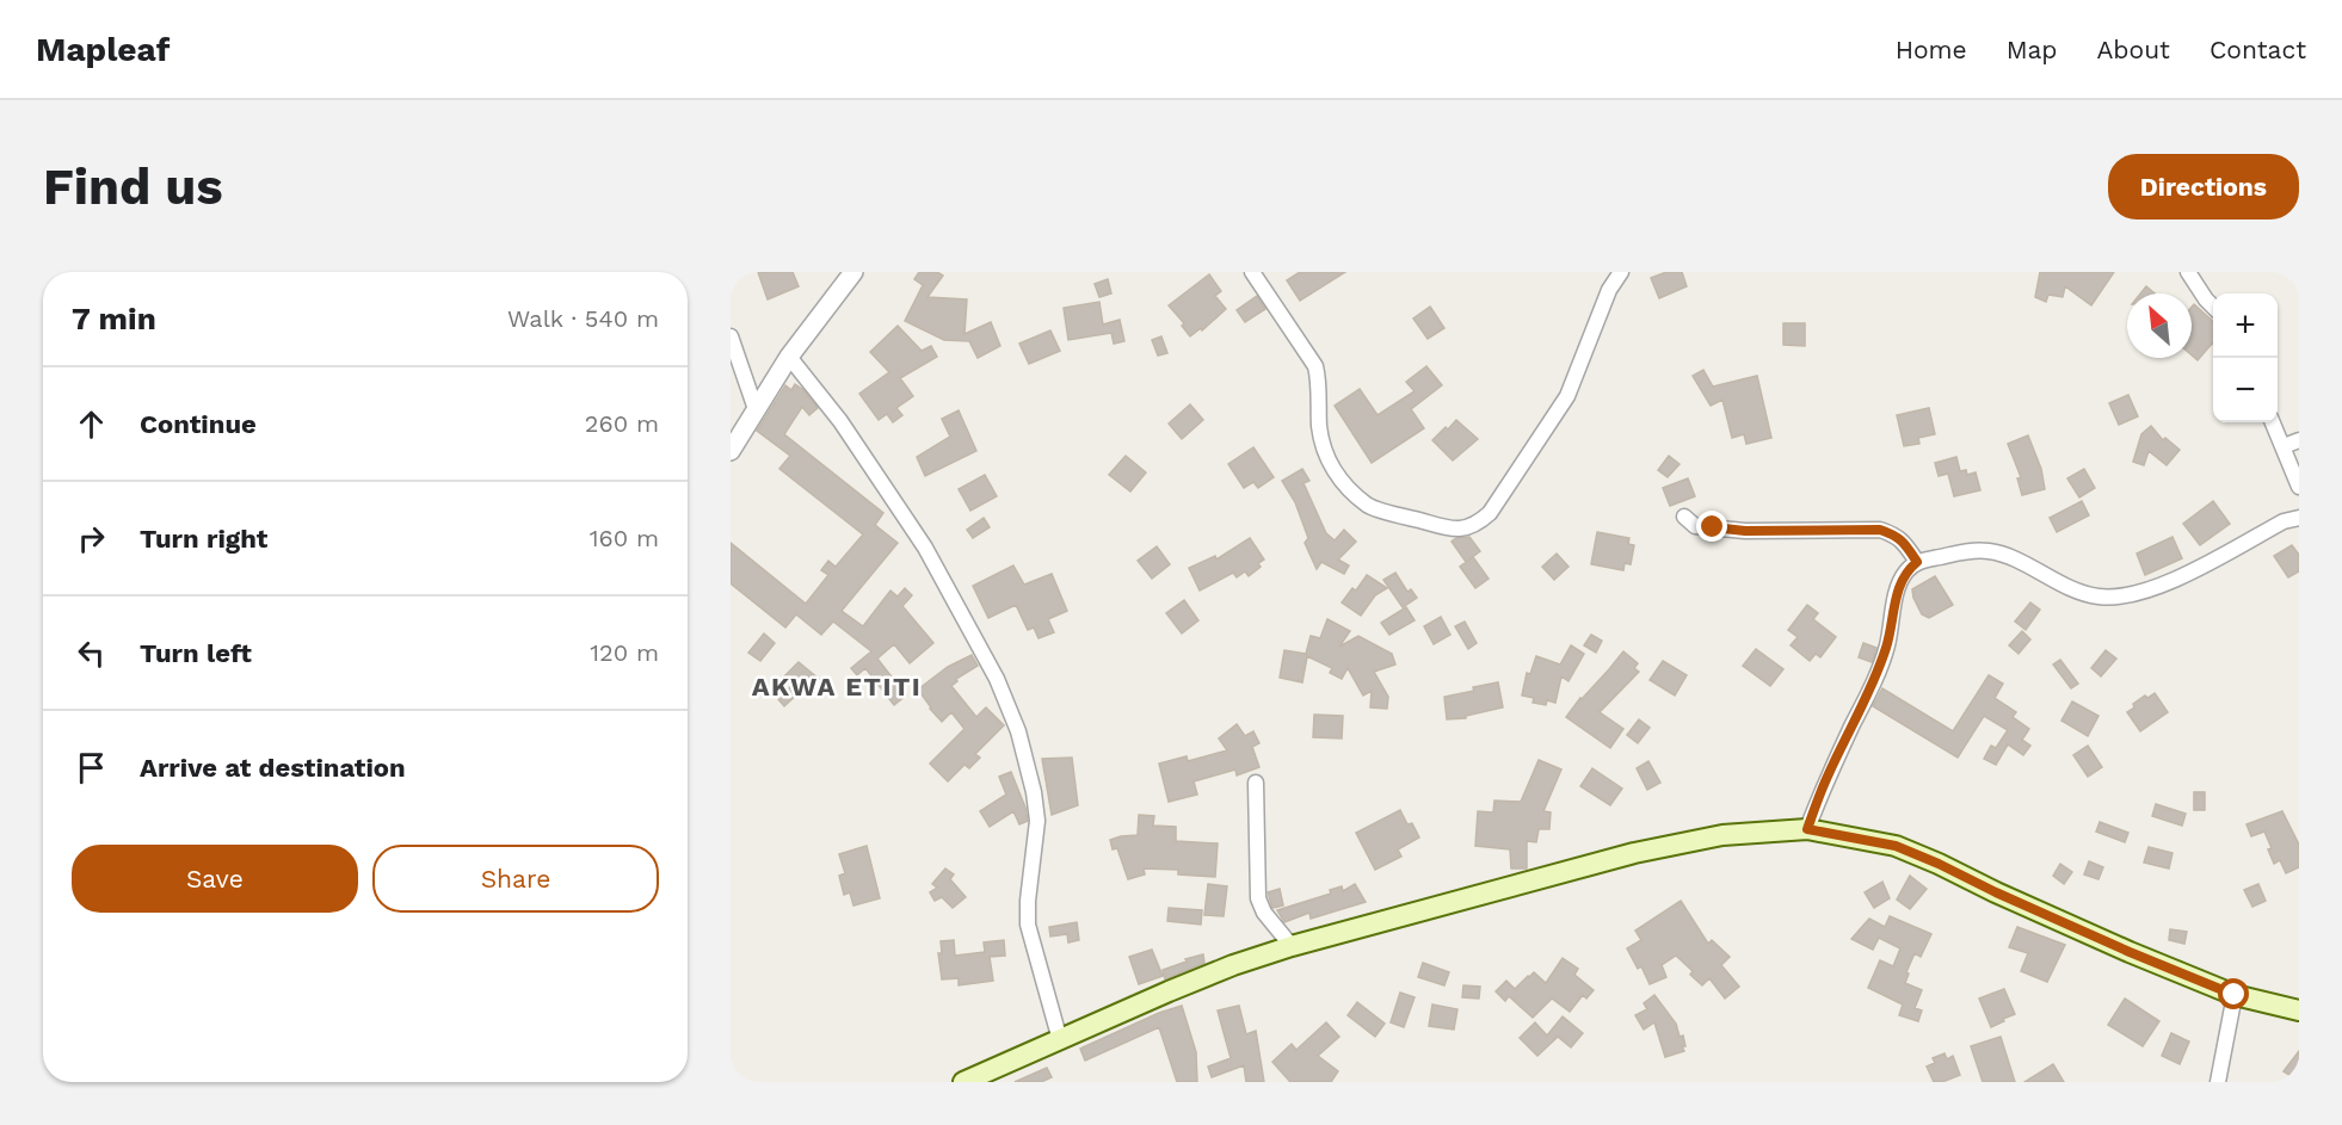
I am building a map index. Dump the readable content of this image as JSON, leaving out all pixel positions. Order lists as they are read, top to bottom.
{
  "districts": ["AKWA ETITI"],
  "north": "top left",
  "page": {
    "header": "Mapleaf",
    "nav": [
      "Home",
      "Map",
      "About",
      "Contact"
    ],
    "buttons": [
      "Directions",
      ["Save", "Share"]
    ],
    "title": "Find us",
    "heading": ["7 min", "Walk · 540 m"],
    "map_buttons": ["+", "−"],
    "list": [
      ["Continue", "260 m"],
      ["Turn right", "160 m"],
      ["Turn left", "120 m"],
      "Arrive at destination"
    ]
  }
}
